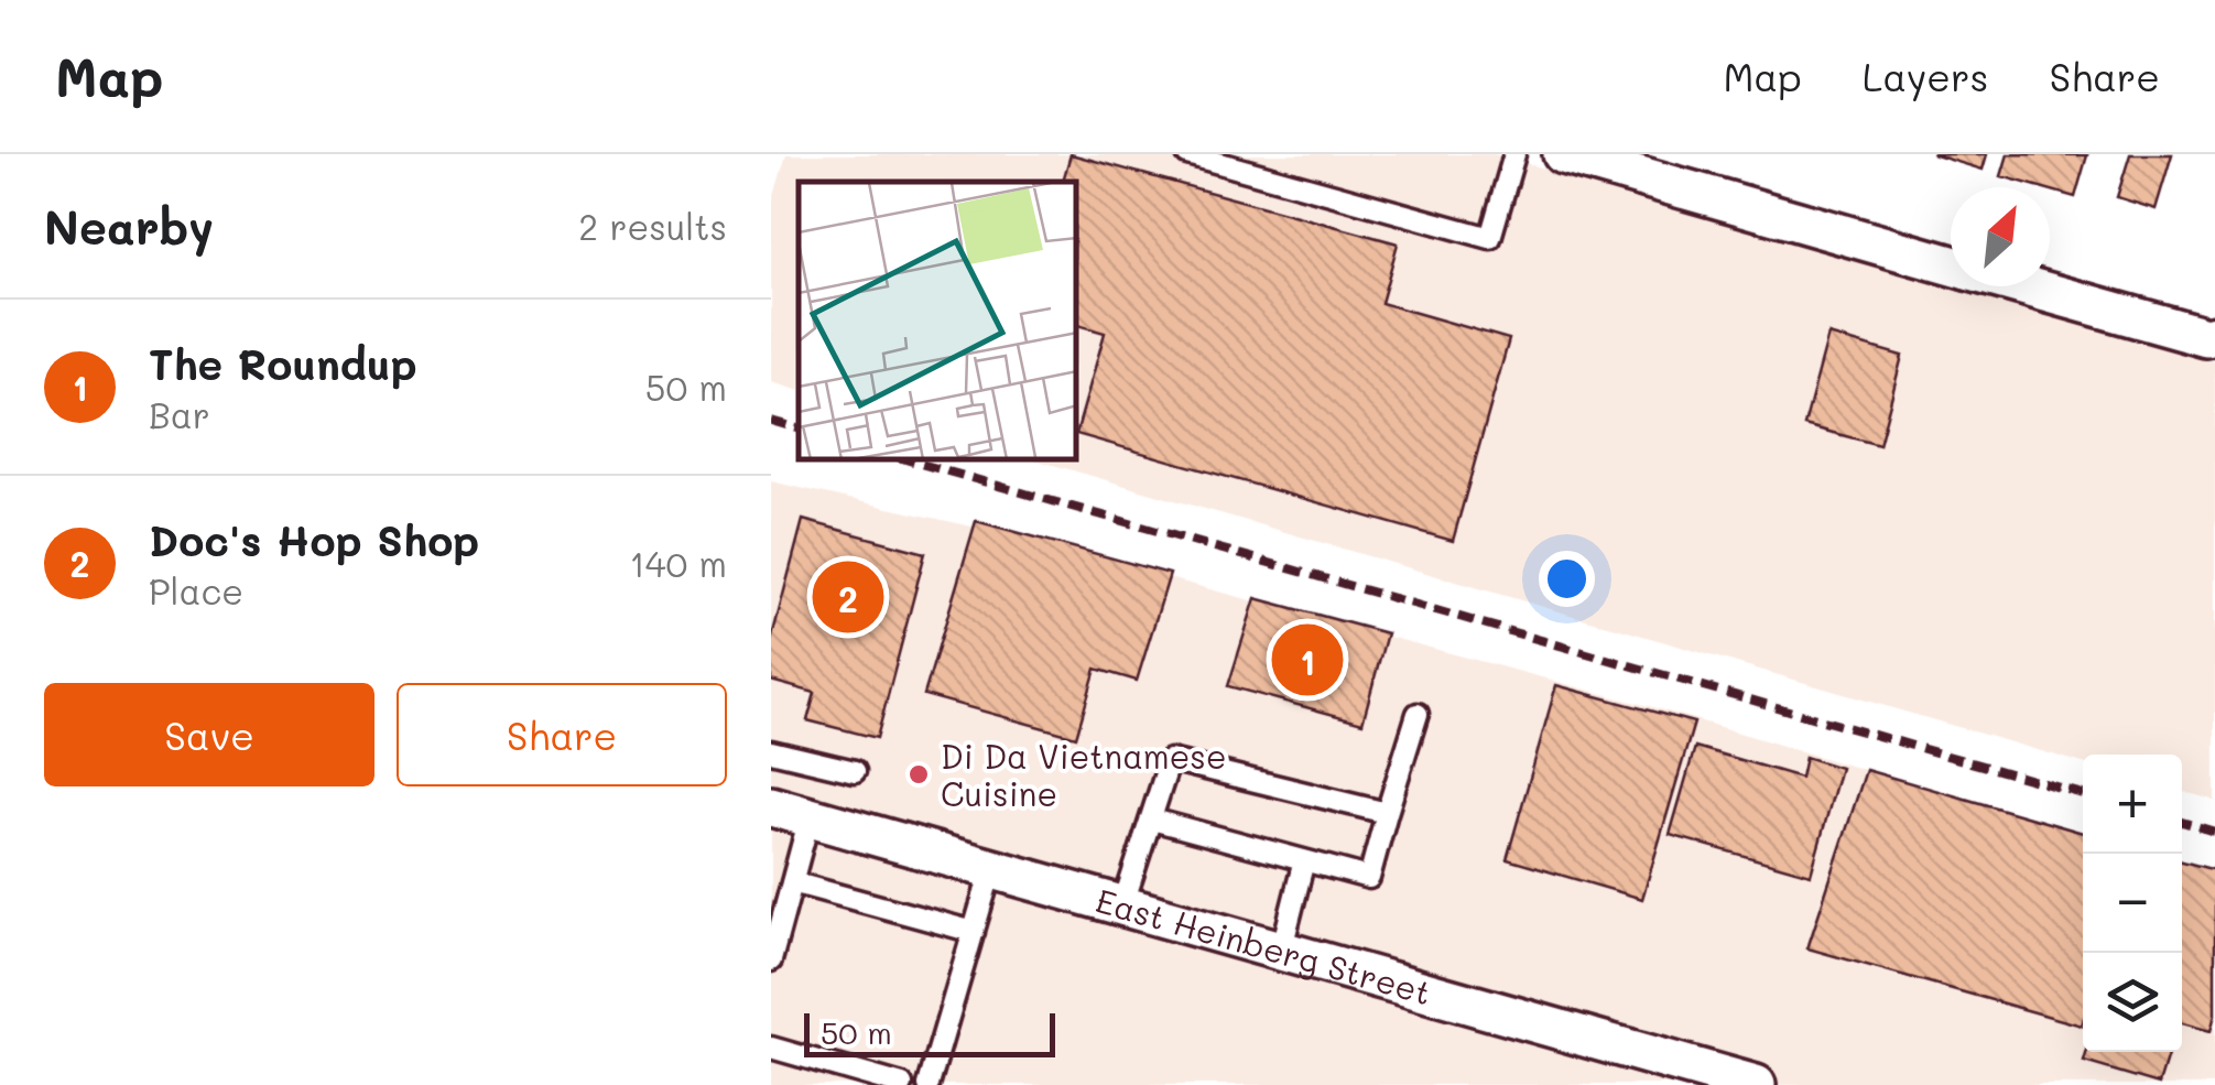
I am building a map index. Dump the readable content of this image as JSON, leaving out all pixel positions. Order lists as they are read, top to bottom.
{
  "streets": {
    "street": ["East Heinberg Street"]
  },
  "places": ["Di Da Vietnamese Cuisine"],
  "scale_bar": "50 m",
  "north": "top right",
  "page": {
    "header": "Map",
    "nav": ["Map", "Layers", "Share"],
    "heading": ["Nearby", "2 results"],
    "list": [
      {
        "mark": "1",
        "name": "The Roundup",
        "note": "Bar",
        "value": "50 m"
      },
      {
        "mark": "2",
        "name": "Doc's Hop Shop",
        "note": "Place",
        "value": "140 m"
      }
    ],
    "pins": ["2", "1"],
    "buttons": ["Save", "Share"],
    "map_buttons": ["+", "−"],
    "scale": "50 m"
  }
}
